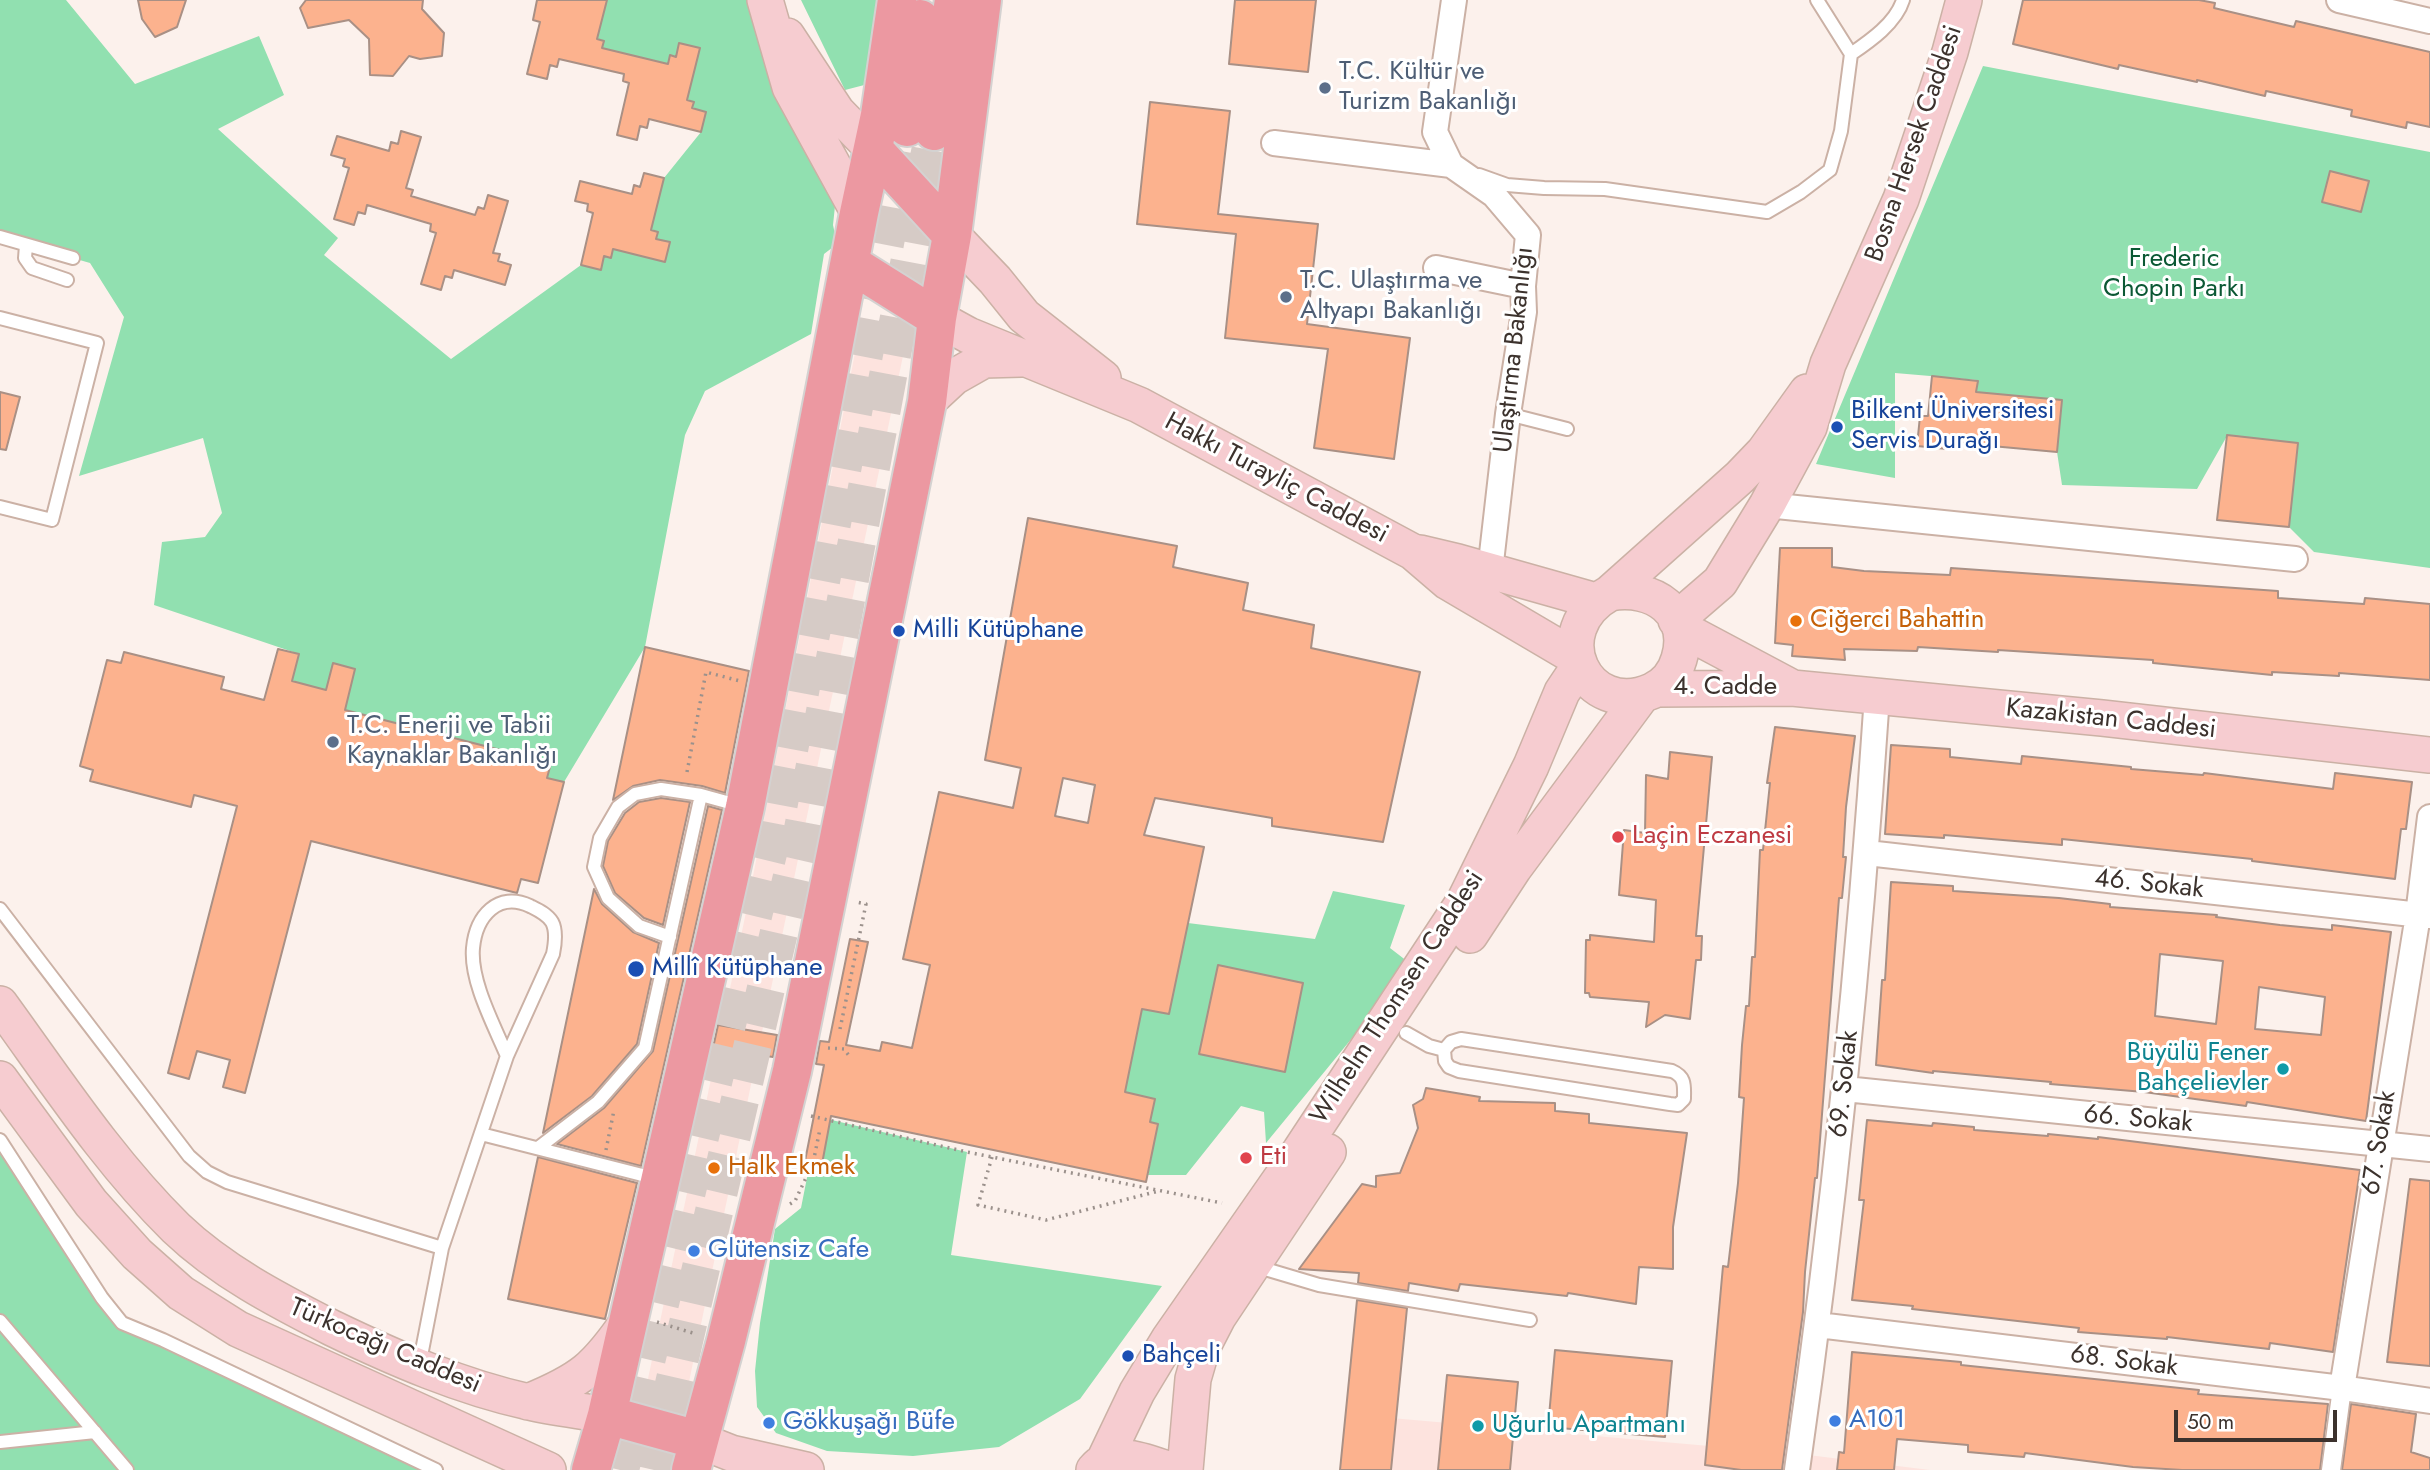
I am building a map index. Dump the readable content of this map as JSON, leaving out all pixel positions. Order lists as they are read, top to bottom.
{
  "streets": {
    "main road": [
      "Bosna Hersek Caddesi",
      "Hakkı Turayliç Caddesi",
      "4. Cadde",
      "Kazakistan Caddesi",
      "Wilhelm Thomsen Caddesi",
      "Türkocağı Caddesi"
    ],
    "street": [
      "Ulaştırma Bakanlığı",
      "46. Sokak",
      "69. Sokak",
      "66. Sokak",
      "67. Sokak",
      "68. Sokak"
    ]
  },
  "crossings": [
    ["Ulaştırma Bakanlığı", "Hakkı Turayliç Caddesi"],
    ["Hakkı Turayliç Caddesi", "4. Cadde"],
    ["Hakkı Turayliç Caddesi", "Wilhelm Thomsen Caddesi"],
    ["4. Cadde", "Kazakistan Caddesi"],
    ["4. Cadde", "Wilhelm Thomsen Caddesi"],
    ["Kazakistan Caddesi", "69. Sokak"],
    ["46. Sokak", "69. Sokak"],
    ["46. Sokak", "67. Sokak"],
    ["69. Sokak", "66. Sokak"],
    ["69. Sokak", "68. Sokak"],
    ["66. Sokak", "67. Sokak"],
    ["67. Sokak", "68. Sokak"]
  ],
  "parks": ["Frederic Chopin Parkı"],
  "places": [
    "T.C. Kültür ve Turizm Bakanlığı",
    "T.C. Ulaştırma ve Altyapı Bakanlığı",
    "Bilkent Üniversitesi Servis Durağı",
    "Ciğerci Bahattin",
    "Milli Kütüphane",
    "T.C. Enerji ve Tabii Kaynaklar Bakanlığı",
    "Laçin Eczanesi",
    "Millî Kütüphane",
    "Büyülü Fener Bahçelievler",
    "Eti",
    "Halk Ekmek",
    "Glütensiz Cafe",
    "Bahçeli",
    "A101",
    "Gökkuşağı Büfe",
    "Uğurlu Apartmanı"
  ],
  "scale_bar": "50 m"
}
